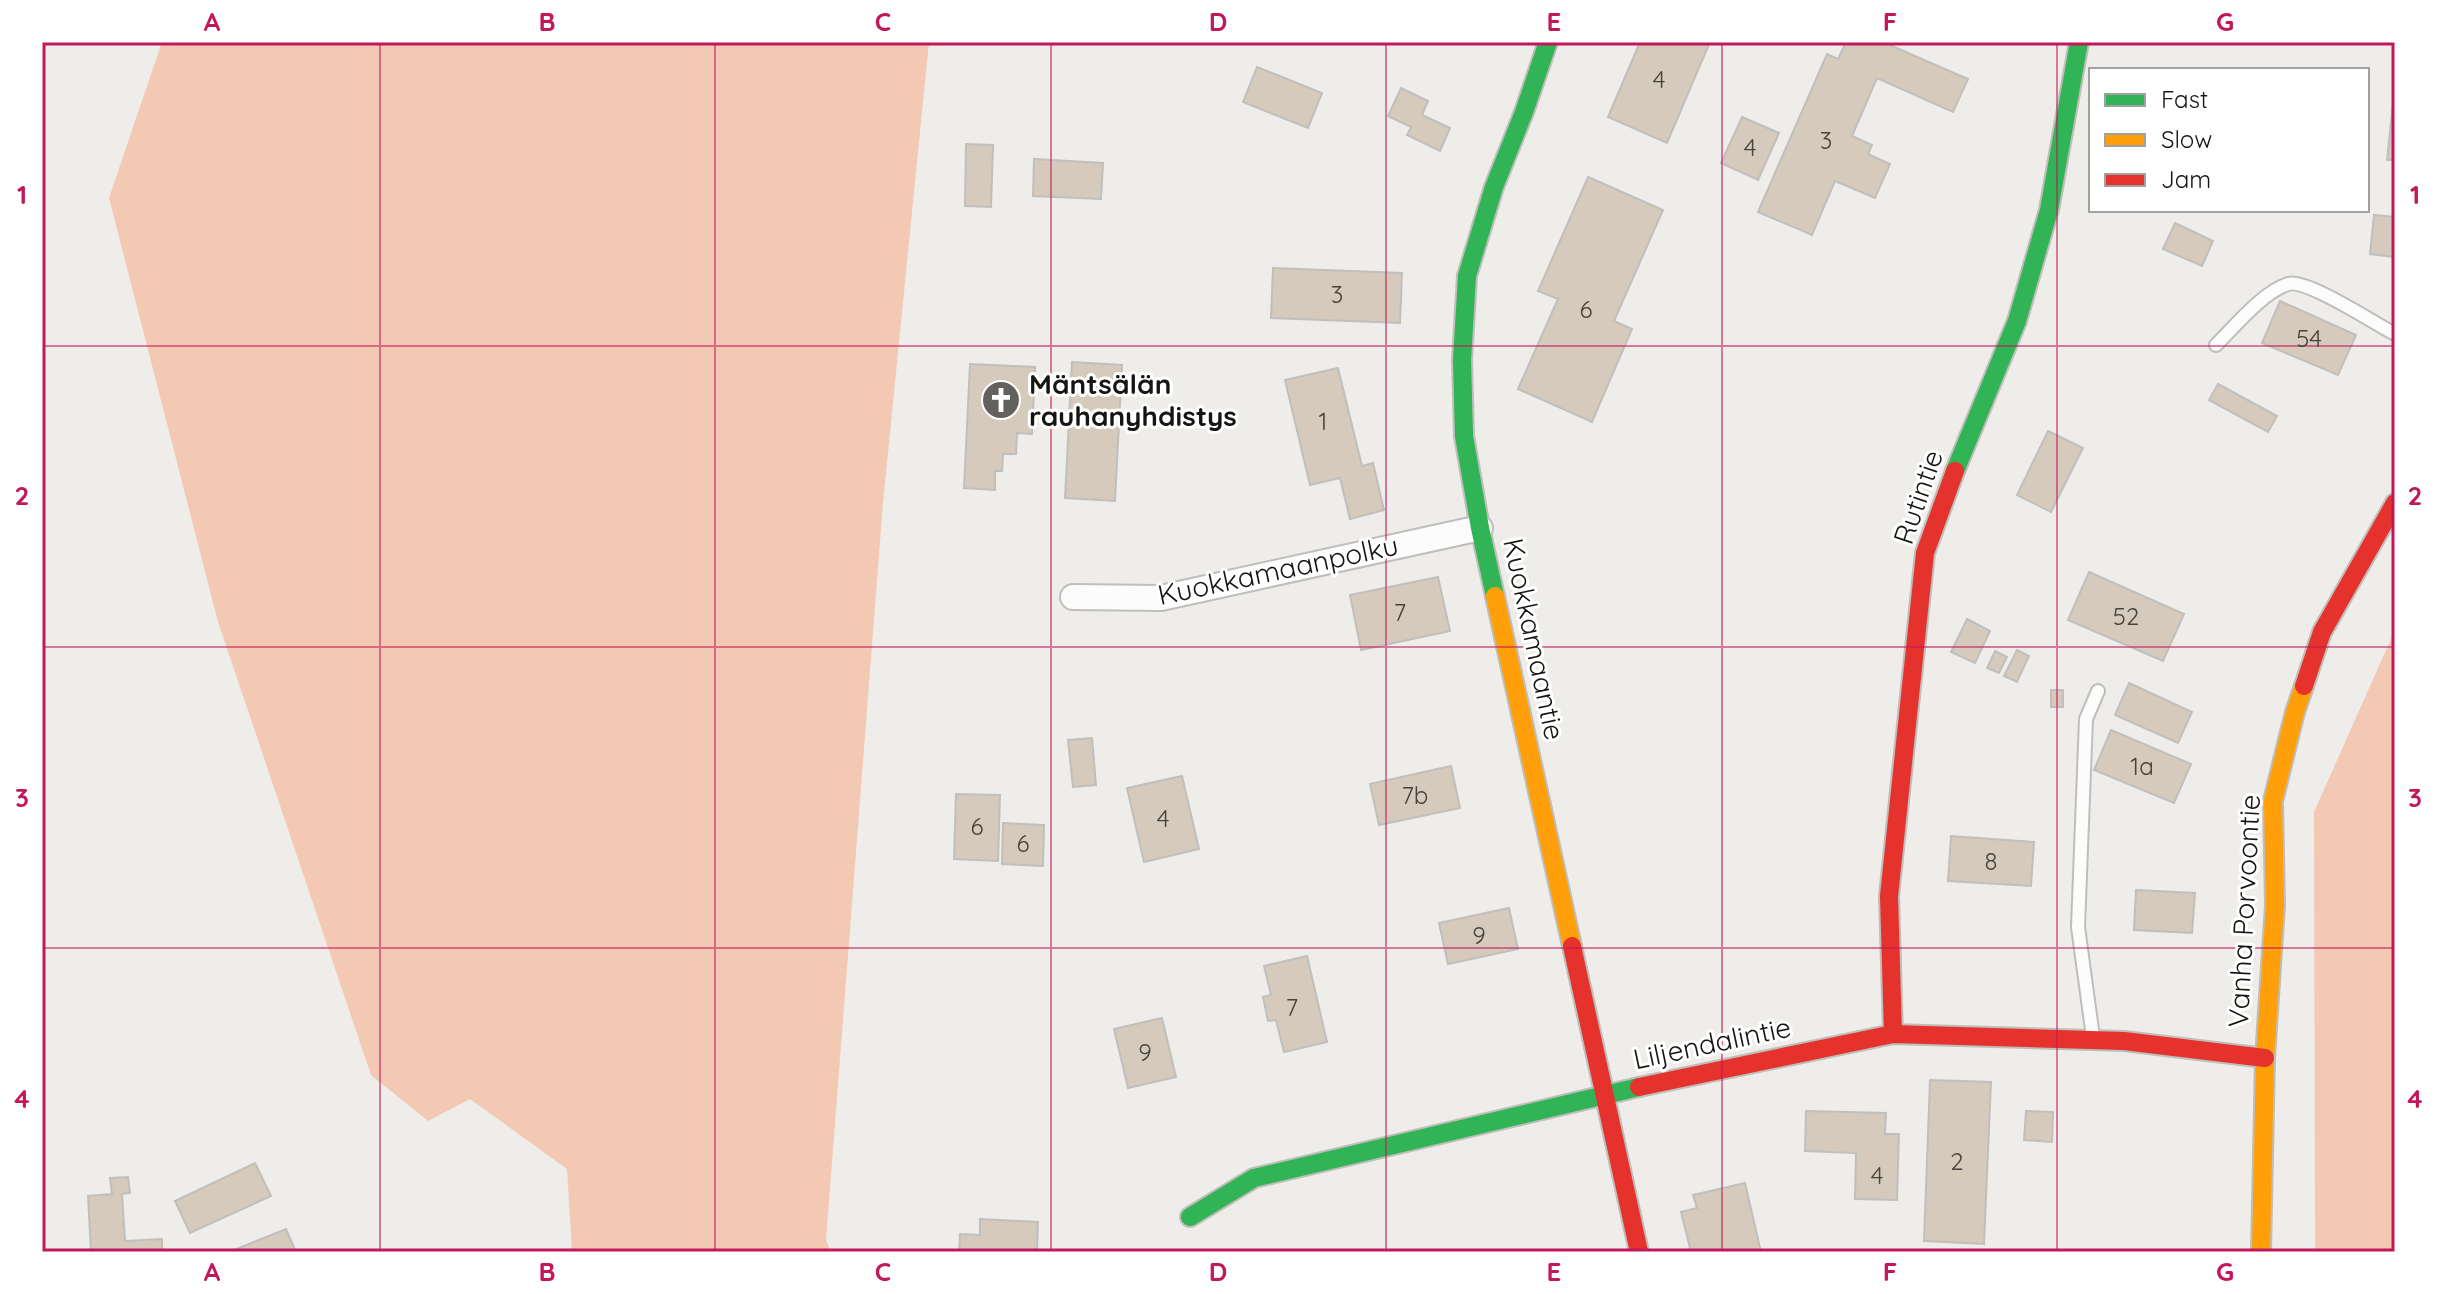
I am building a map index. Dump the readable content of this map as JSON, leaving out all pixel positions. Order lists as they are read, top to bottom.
{
  "streets": {
    "street": [
      "Rutintie",
      "Kuokkamaanpolku",
      "Kuokkamaantie",
      "Vanha Porvoontie",
      "Liljendalintie"
    ]
  },
  "crossings": [
    ["Rutintie", "Liljendalintie"],
    ["Kuokkamaanpolku", "Kuokkamaantie"],
    ["Kuokkamaantie", "Liljendalintie"],
    ["Vanha Porvoontie", "Liljendalintie"]
  ],
  "places": {
    "church": ["Mäntsälän rauhanyhdistys"]
  },
  "house_numbers": [
    "4",
    "3",
    "4",
    "3",
    "6",
    "54",
    "1",
    "7",
    "52",
    "1a",
    "7b",
    "4",
    "6",
    "6",
    "8",
    "9",
    "7",
    "9",
    "2",
    "4"
  ],
  "legend": ["Fast", "Slow", "Jam"],
  "grid": {
    "columns": [
      "A",
      "B",
      "C",
      "D",
      "E",
      "F",
      "G"
    ],
    "rows": [
      "1",
      "2",
      "3",
      "4"
    ]
  }
}
